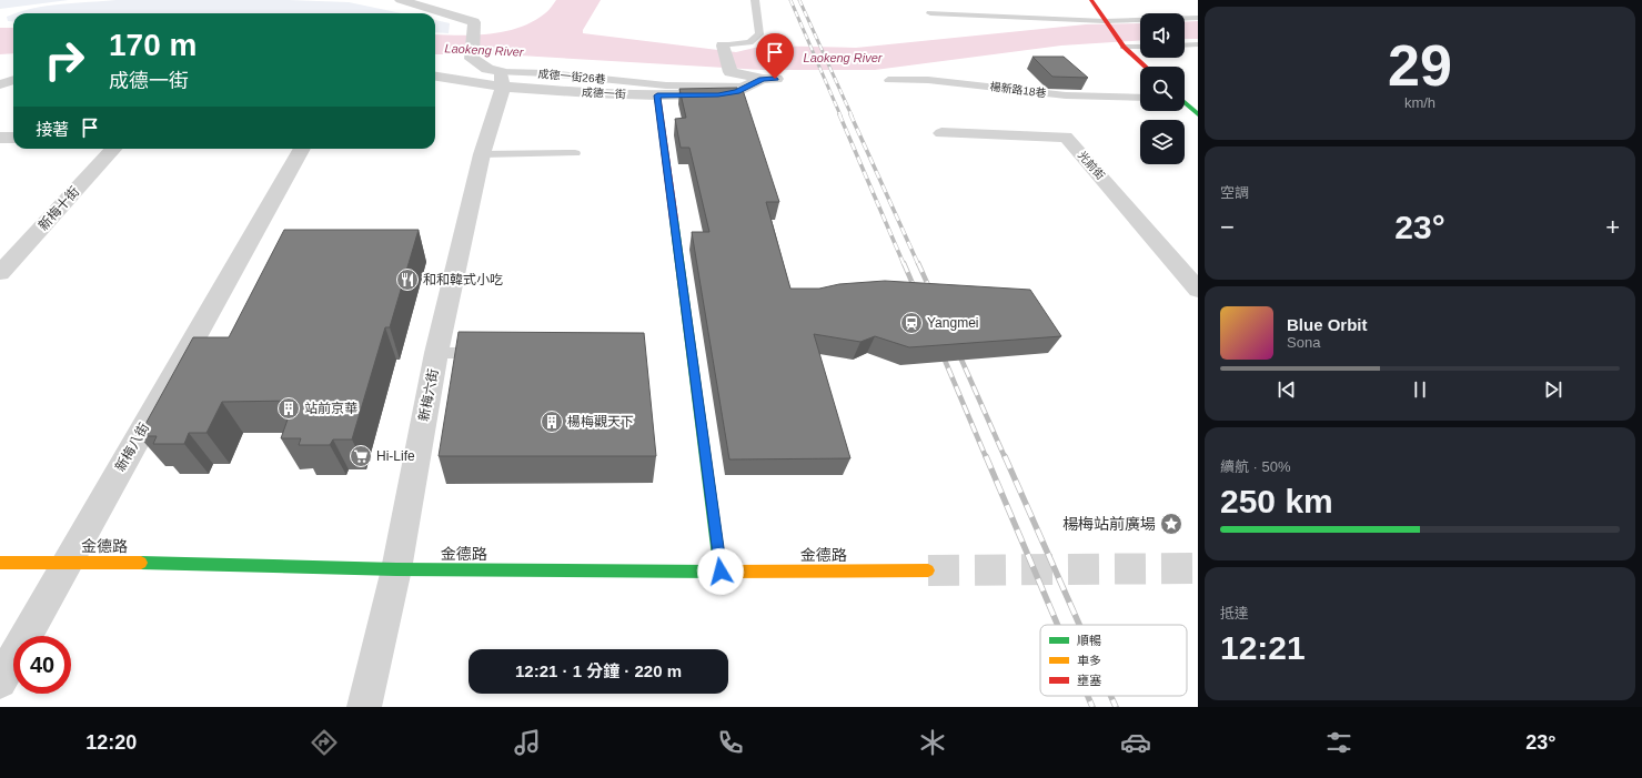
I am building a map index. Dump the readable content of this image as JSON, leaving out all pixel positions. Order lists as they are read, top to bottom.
{
  "streets": {
    "street": [
      "成德一街26巷",
      "成德一街",
      "光前街",
      "新梅十街",
      "新梅六街",
      "新梅八街",
      "金德路"
    ],
    "lane": ["楊新路18巷"]
  },
  "crossings": [
    ["成德一街26巷", "成德一街"],
    ["成德一街26巷", "新梅六街"],
    ["成德一街", "新梅六街"],
    ["新梅六街", "金德路"],
    ["新梅八街", "金德路"]
  ],
  "water": ["Laokeng River"],
  "places": {
    "restaurant": ["和和韓式小吃"],
    "station": ["Yangmei"],
    "building": ["站前京華", "楊梅觀天下"],
    "supermarket": ["Hi-Life"],
    "place": ["楊梅站前廣場"]
  },
  "legend": ["順暢", "車多", "壅塞"],
  "page": {
    "tile": [
      ["29", "km/h"],
      "空調",
      ["續航 · 50%", "250 km"],
      ["抵達", "12:21"]
    ],
    "turn": ["170 m", "成德一街"],
    "then": "接著",
    "heat": ["−", "23°", "+"],
    "song": ["Blue Orbit", "Sona"],
    "limit": "40",
    "trip": "12:21 · 1 分鐘 · 220 m",
    "tabs": ["12:20", "23°"]
  }
}
